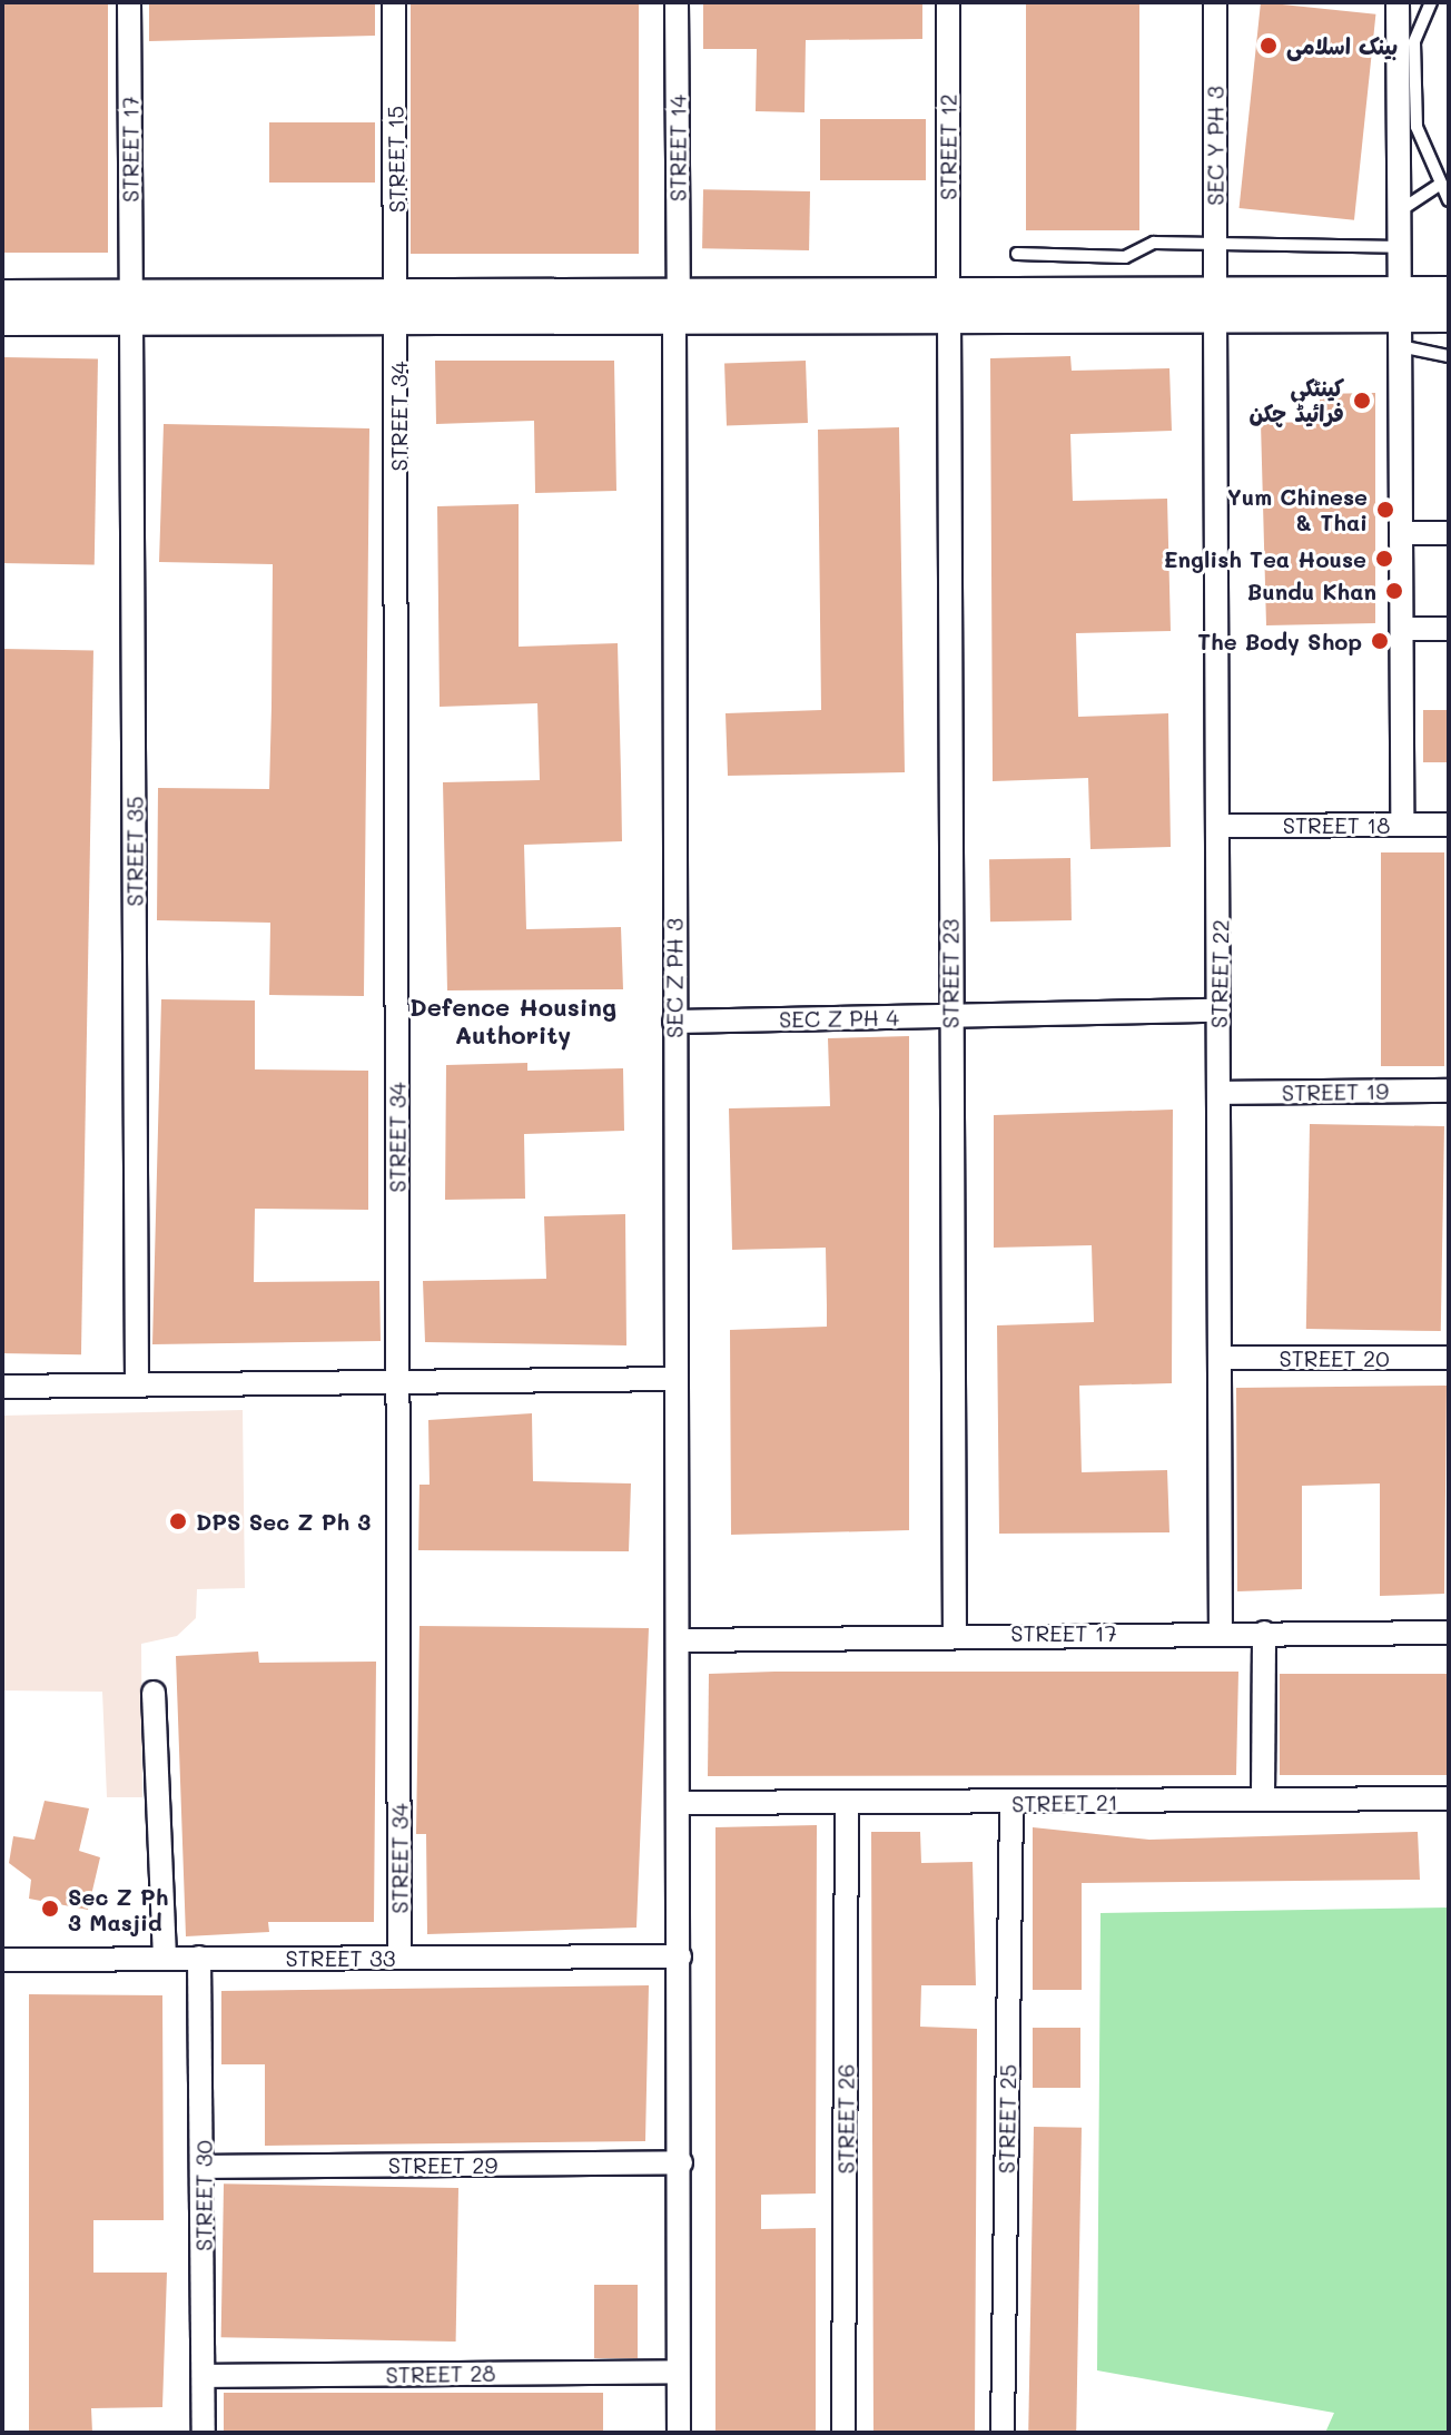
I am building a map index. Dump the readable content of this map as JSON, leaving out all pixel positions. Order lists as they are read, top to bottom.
{
  "streets": {
    "street": [
      "SEC Y PH 3",
      "STREET 12",
      "STREET 14",
      "STREET 17",
      "STREET 15",
      "STREET 34",
      "STREET 18",
      "STREET 35",
      "STREET 23",
      "STREET 22",
      "SEC Z PH 3",
      "SEC Z PH 4",
      "STREET 19",
      "STREET 20",
      "STREET 21",
      "STREET 33",
      "STREET 26",
      "STREET 25",
      "STREET 29",
      "STREET 30",
      "STREET 28"
    ]
  },
  "crossings": [
    ["SEC Y PH 3", "STREET 22"],
    ["STREET 12", "STREET 23"],
    ["STREET 14", "SEC Z PH 3"],
    ["STREET 17", "STREET 35"],
    ["STREET 17", "STREET 23"],
    ["STREET 17", "STREET 22"],
    ["STREET 17", "SEC Z PH 3"],
    ["STREET 15", "STREET 34"],
    ["STREET 34", "STREET 33"],
    ["STREET 18", "STREET 22"],
    ["STREET 23", "SEC Z PH 4"],
    ["STREET 22", "SEC Z PH 4"],
    ["STREET 22", "STREET 19"],
    ["STREET 22", "STREET 20"],
    ["SEC Z PH 3", "SEC Z PH 4"],
    ["SEC Z PH 3", "STREET 21"],
    ["SEC Z PH 3", "STREET 33"],
    ["SEC Z PH 3", "STREET 29"],
    ["SEC Z PH 3", "STREET 28"],
    ["STREET 21", "STREET 26"],
    ["STREET 21", "STREET 25"],
    ["STREET 33", "STREET 30"],
    ["STREET 29", "STREET 30"],
    ["STREET 30", "STREET 28"]
  ],
  "districts": ["Defence Housing Authority"],
  "places": [
    "بینک اسلامی",
    "کینٹکی فرائیڈ چکن",
    "Yum Chinese & Thai",
    "English Tea House",
    "Bundu Khan",
    "The Body Shop",
    "DPS Sec Z Ph 3",
    "Sec Z Ph 3 Masjid"
  ]
}
